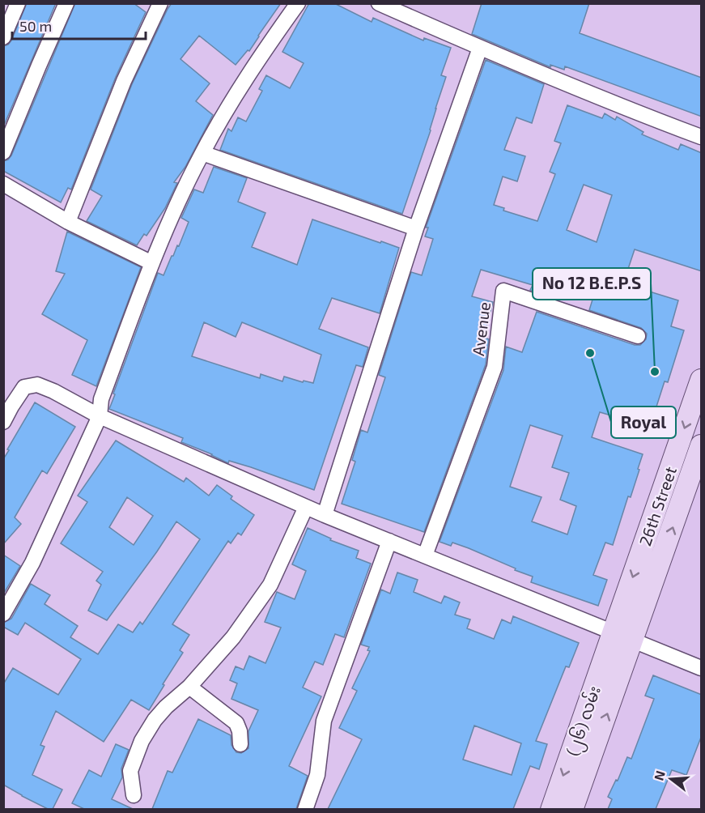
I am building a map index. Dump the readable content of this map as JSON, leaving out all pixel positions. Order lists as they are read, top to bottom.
{
  "streets": {
    "main road": ["26th Street", "(၂၆) လမ်း"],
    "street": ["Avenue"]
  },
  "crossings": [
    ["26th Street", "(၂၆) လမ်း"]
  ],
  "places": ["Royal", "No 12 B.E.P.S"],
  "scale_bar": "50 m",
  "north": "left"
}
